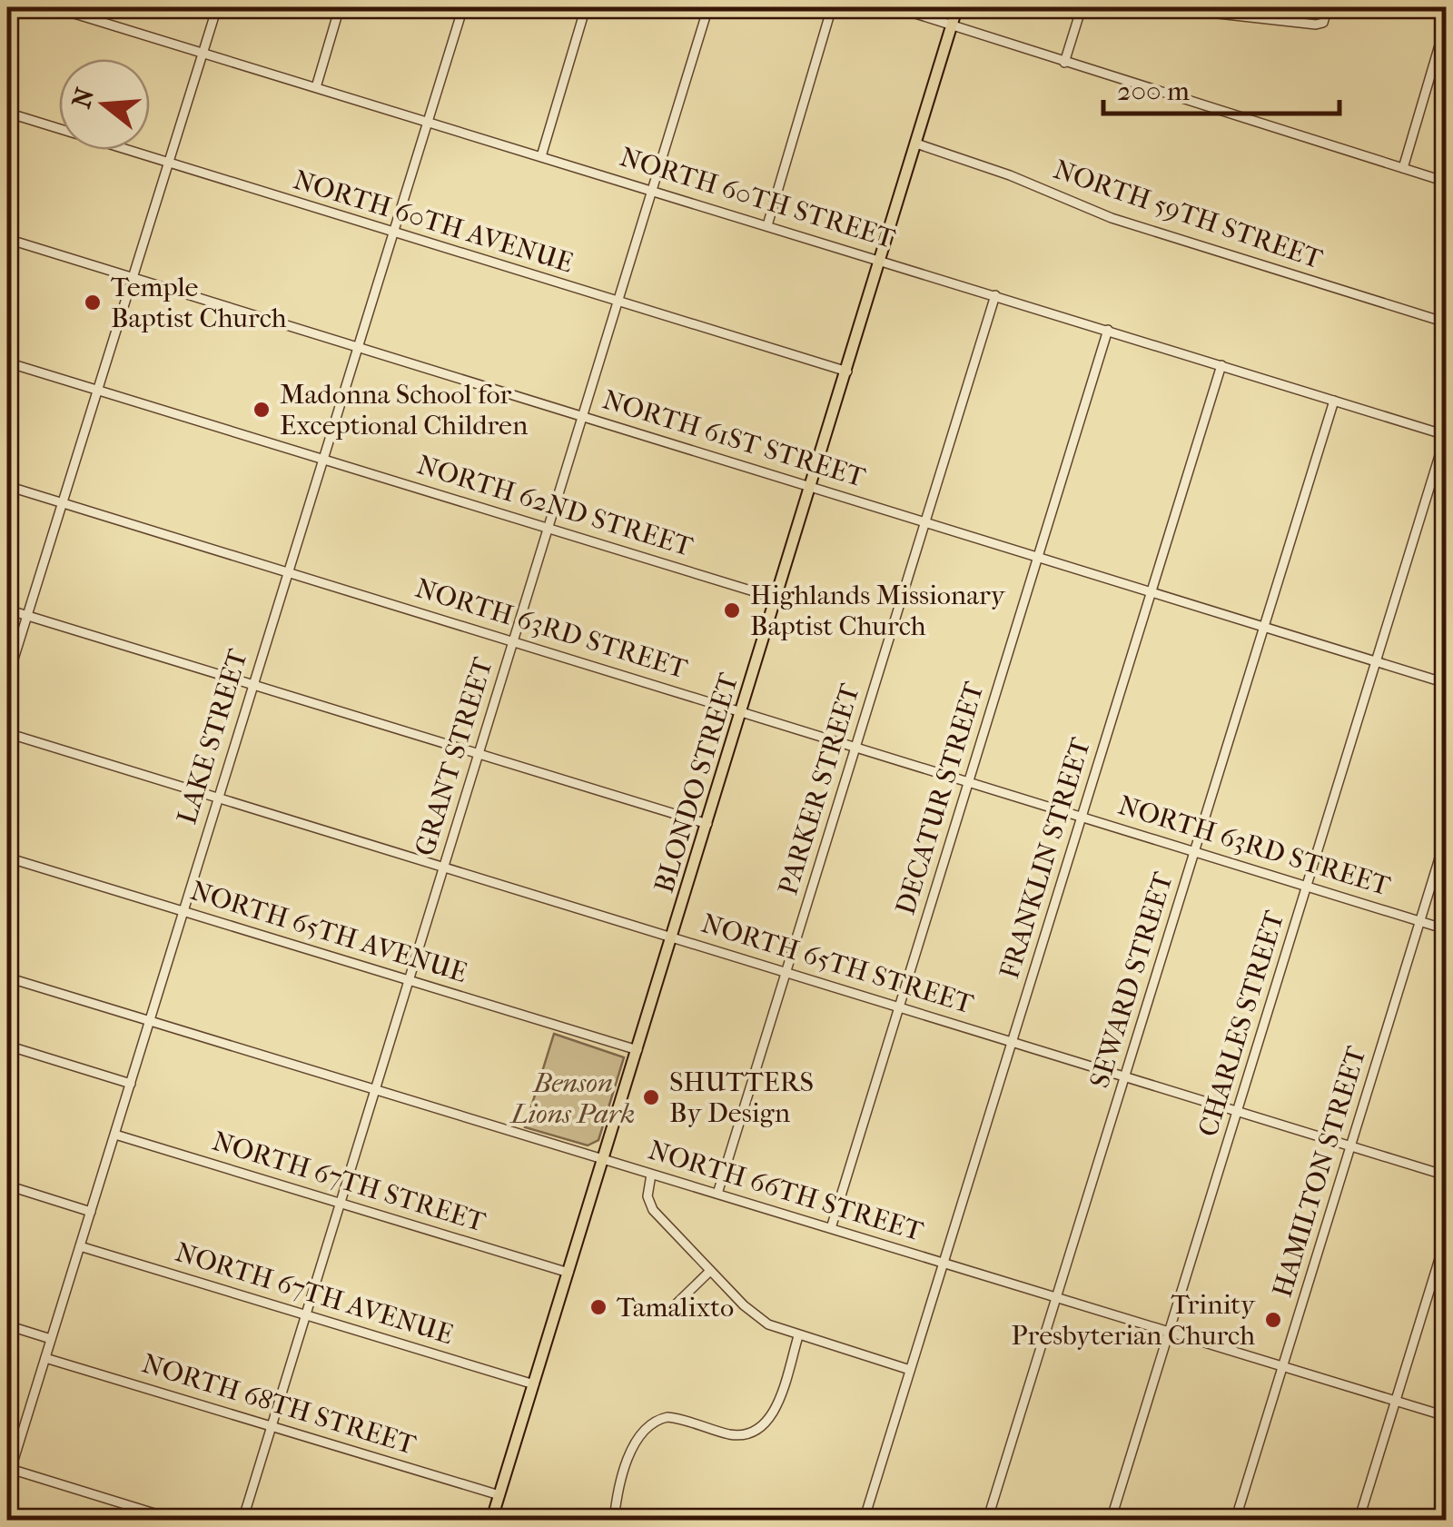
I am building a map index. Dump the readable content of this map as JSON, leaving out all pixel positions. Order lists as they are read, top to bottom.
{
  "streets": {
    "main road": ["BLONDO STREET"],
    "street": [
      "NORTH 60TH STREET",
      "NORTH 59TH STREET",
      "NORTH 60TH AVENUE",
      "NORTH 61ST STREET",
      "NORTH 62ND STREET",
      "NORTH 63RD STREET",
      "LAKE STREET",
      "GRANT STREET",
      "PARKER STREET",
      "DECATUR STREET",
      "FRANKLIN STREET",
      "NORTH 65TH AVENUE",
      "NORTH 65TH STREET",
      "SEWARD STREET",
      "CHARLES STREET",
      "HAMILTON STREET",
      "NORTH 67TH STREET",
      "NORTH 66TH STREET",
      "NORTH 67TH AVENUE",
      "NORTH 68TH STREET"
    ]
  },
  "crossings": [
    ["NORTH 60TH STREET", "LAKE STREET"],
    ["NORTH 60TH STREET", "GRANT STREET"],
    ["NORTH 60TH STREET", "BLONDO STREET"],
    ["NORTH 60TH STREET", "PARKER STREET"],
    ["NORTH 60TH STREET", "DECATUR STREET"],
    ["NORTH 60TH STREET", "FRANKLIN STREET"],
    ["NORTH 60TH STREET", "SEWARD STREET"],
    ["NORTH 60TH STREET", "CHARLES STREET"],
    ["NORTH 59TH STREET", "BLONDO STREET"],
    ["NORTH 60TH AVENUE", "LAKE STREET"],
    ["NORTH 60TH AVENUE", "GRANT STREET"],
    ["NORTH 60TH AVENUE", "BLONDO STREET"],
    ["NORTH 61ST STREET", "LAKE STREET"],
    ["NORTH 61ST STREET", "GRANT STREET"],
    ["NORTH 61ST STREET", "BLONDO STREET"],
    ["NORTH 61ST STREET", "PARKER STREET"],
    ["NORTH 61ST STREET", "DECATUR STREET"],
    ["NORTH 61ST STREET", "FRANKLIN STREET"],
    ["NORTH 61ST STREET", "SEWARD STREET"],
    ["NORTH 61ST STREET", "CHARLES STREET"],
    ["NORTH 62ND STREET", "LAKE STREET"],
    ["NORTH 62ND STREET", "GRANT STREET"],
    ["NORTH 62ND STREET", "BLONDO STREET"],
    ["NORTH 63RD STREET", "LAKE STREET"],
    ["NORTH 63RD STREET", "GRANT STREET"],
    ["NORTH 63RD STREET", "BLONDO STREET"],
    ["NORTH 63RD STREET", "PARKER STREET"],
    ["NORTH 63RD STREET", "DECATUR STREET"],
    ["NORTH 63RD STREET", "FRANKLIN STREET"],
    ["NORTH 63RD STREET", "SEWARD STREET"],
    ["NORTH 63RD STREET", "CHARLES STREET"],
    ["NORTH 63RD STREET", "HAMILTON STREET"],
    ["LAKE STREET", "NORTH 65TH AVENUE"],
    ["LAKE STREET", "NORTH 65TH STREET"],
    ["LAKE STREET", "NORTH 67TH STREET"],
    ["LAKE STREET", "NORTH 66TH STREET"],
    ["LAKE STREET", "NORTH 67TH AVENUE"],
    ["LAKE STREET", "NORTH 68TH STREET"],
    ["GRANT STREET", "NORTH 65TH AVENUE"],
    ["GRANT STREET", "NORTH 65TH STREET"],
    ["GRANT STREET", "NORTH 67TH STREET"],
    ["GRANT STREET", "NORTH 66TH STREET"],
    ["GRANT STREET", "NORTH 67TH AVENUE"],
    ["GRANT STREET", "NORTH 68TH STREET"],
    ["BLONDO STREET", "NORTH 65TH AVENUE"],
    ["BLONDO STREET", "NORTH 65TH STREET"],
    ["BLONDO STREET", "NORTH 67TH STREET"],
    ["BLONDO STREET", "NORTH 66TH STREET"],
    ["BLONDO STREET", "NORTH 67TH AVENUE"],
    ["BLONDO STREET", "NORTH 68TH STREET"],
    ["PARKER STREET", "NORTH 65TH STREET"],
    ["PARKER STREET", "NORTH 66TH STREET"],
    ["DECATUR STREET", "NORTH 65TH STREET"],
    ["DECATUR STREET", "NORTH 66TH STREET"],
    ["FRANKLIN STREET", "NORTH 65TH STREET"],
    ["FRANKLIN STREET", "NORTH 66TH STREET"],
    ["NORTH 65TH STREET", "SEWARD STREET"],
    ["NORTH 65TH STREET", "CHARLES STREET"],
    ["NORTH 65TH STREET", "HAMILTON STREET"],
    ["SEWARD STREET", "NORTH 66TH STREET"],
    ["CHARLES STREET", "NORTH 66TH STREET"],
    ["HAMILTON STREET", "NORTH 66TH STREET"]
  ],
  "parks": ["Benson Lions Park"],
  "places": [
    "Temple Baptist Church",
    "Madonna School for Exceptional Children",
    "Highlands Missionary Baptist Church",
    "SHUTTERS By Design",
    "Tamalixto",
    "Trinity Presbyterian Church"
  ],
  "scale_bar": "200 m",
  "north": "left"
}
